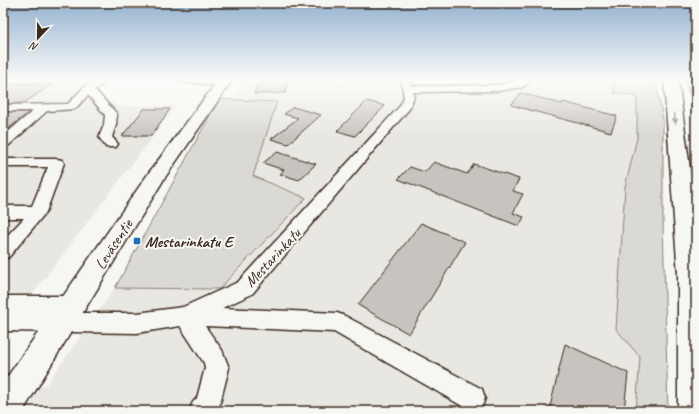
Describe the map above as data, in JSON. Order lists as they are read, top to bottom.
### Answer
{
  "streets": {
    "main road": ["Leväsentie"],
    "street": ["Mestarinkatu"]
  },
  "crossings": [
    ["Leväsentie", "Mestarinkatu"]
  ],
  "places": {
    "transit": ["Mestarinkatu E"]
  },
  "north": "bottom"
}
